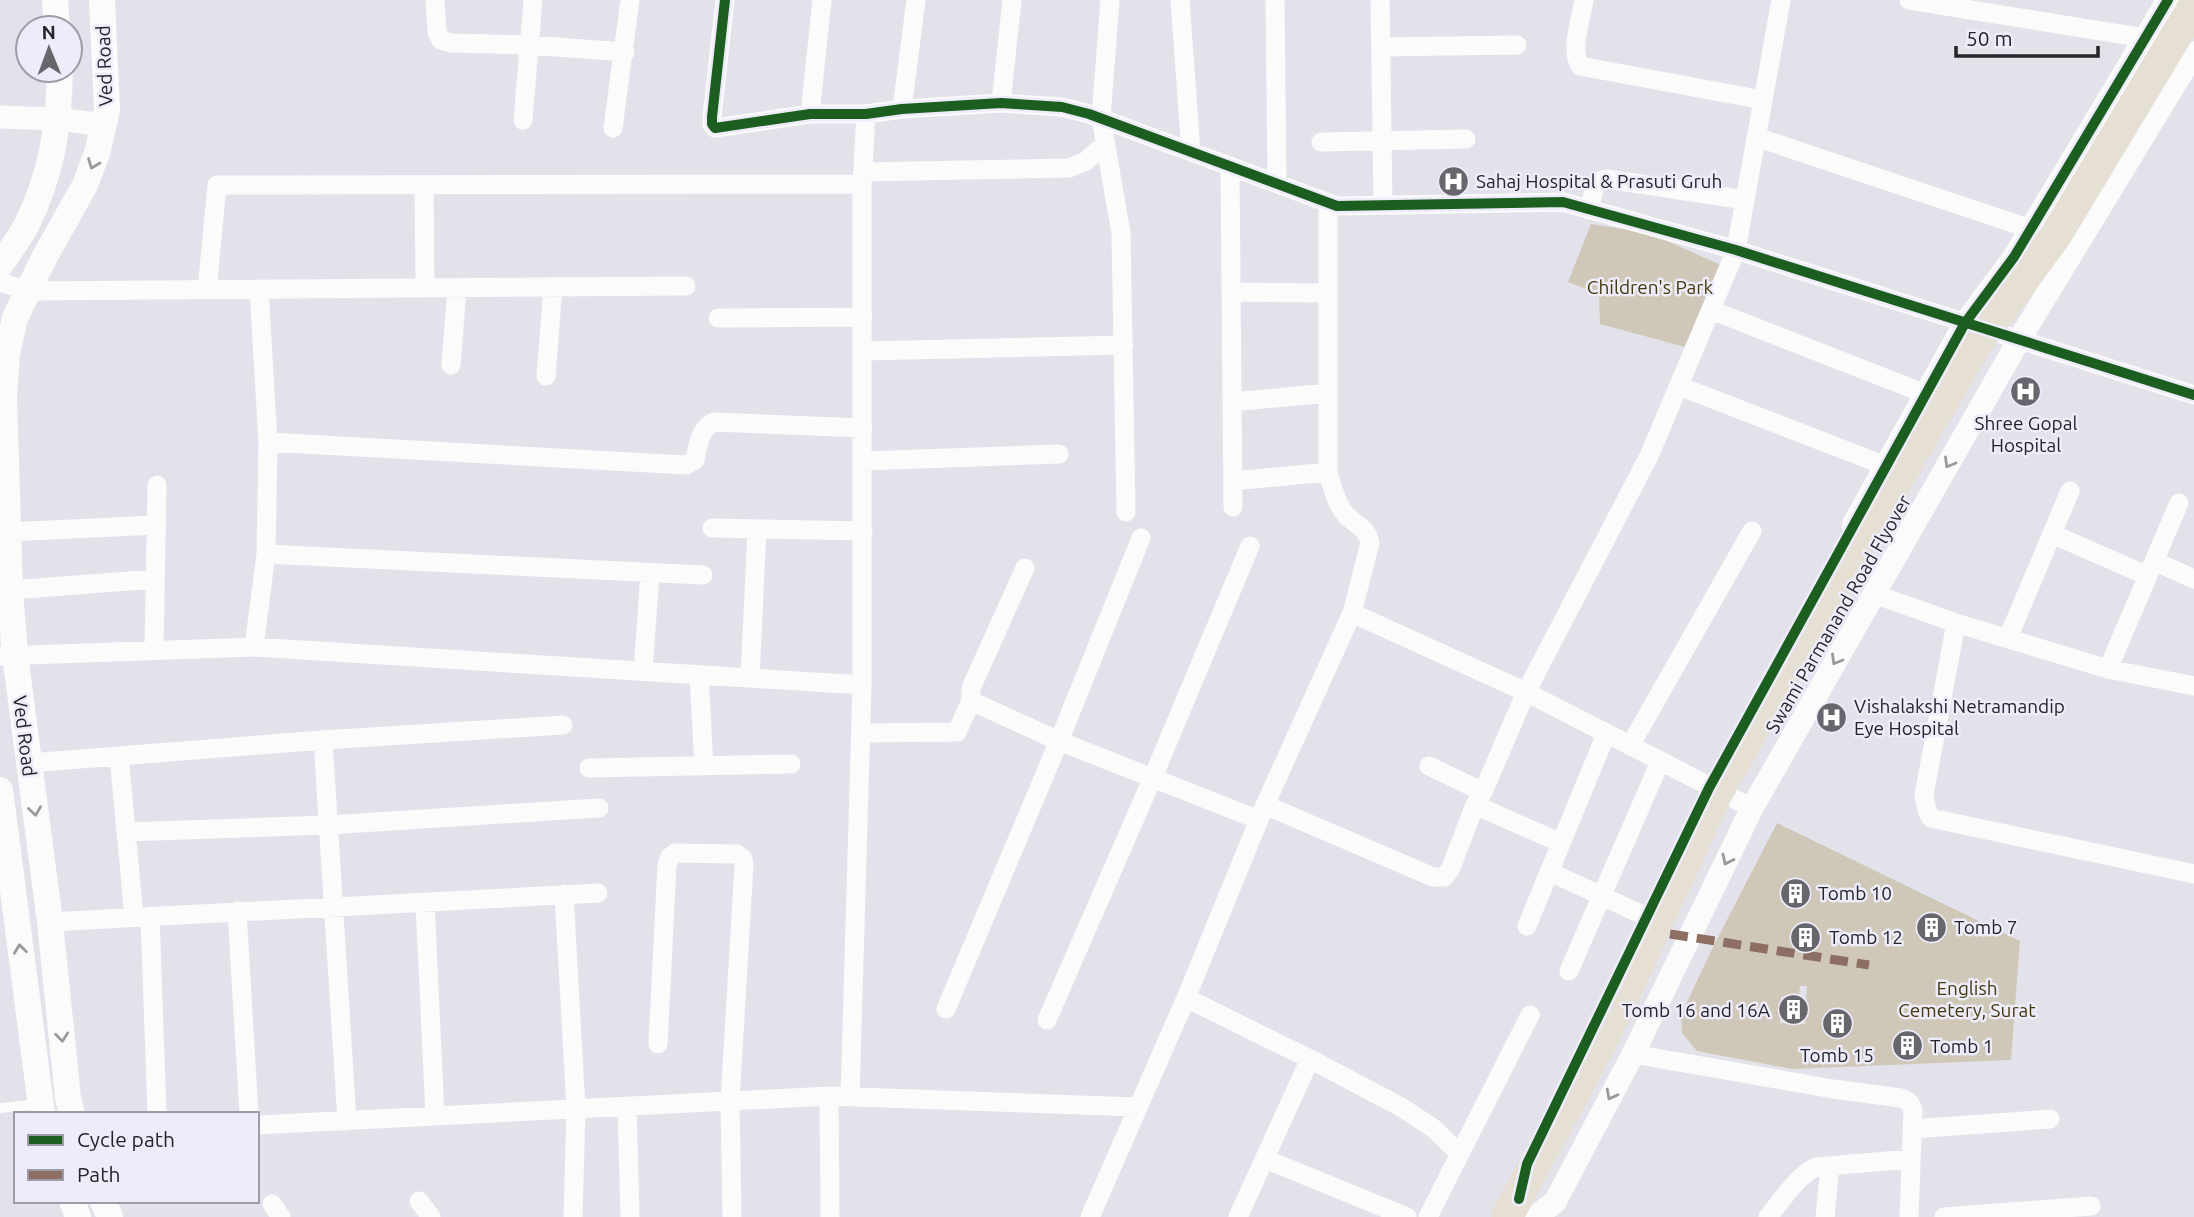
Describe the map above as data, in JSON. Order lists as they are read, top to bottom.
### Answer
{
  "streets": {
    "highway": ["Swami Parmanand Road Flyover"],
    "main road": ["Ved Road"]
  },
  "parks": ["Children's Park", "English Cemetery, Surat"],
  "places": {
    "hospital": ["Sahaj Hospital & Prasuti Gruh", "Shree Gopal Hospital", "Vishalakshi Netramandip Eye Hospital"],
    "building": [
      "Tomb 10",
      "Tomb 7",
      "Tomb 12",
      "Tomb 16 and 16A",
      "Tomb 15",
      "Tomb 1"
    ]
  },
  "legend": ["Cycle path", "Path"],
  "scale_bar": "50 m",
  "north": "top"
}
